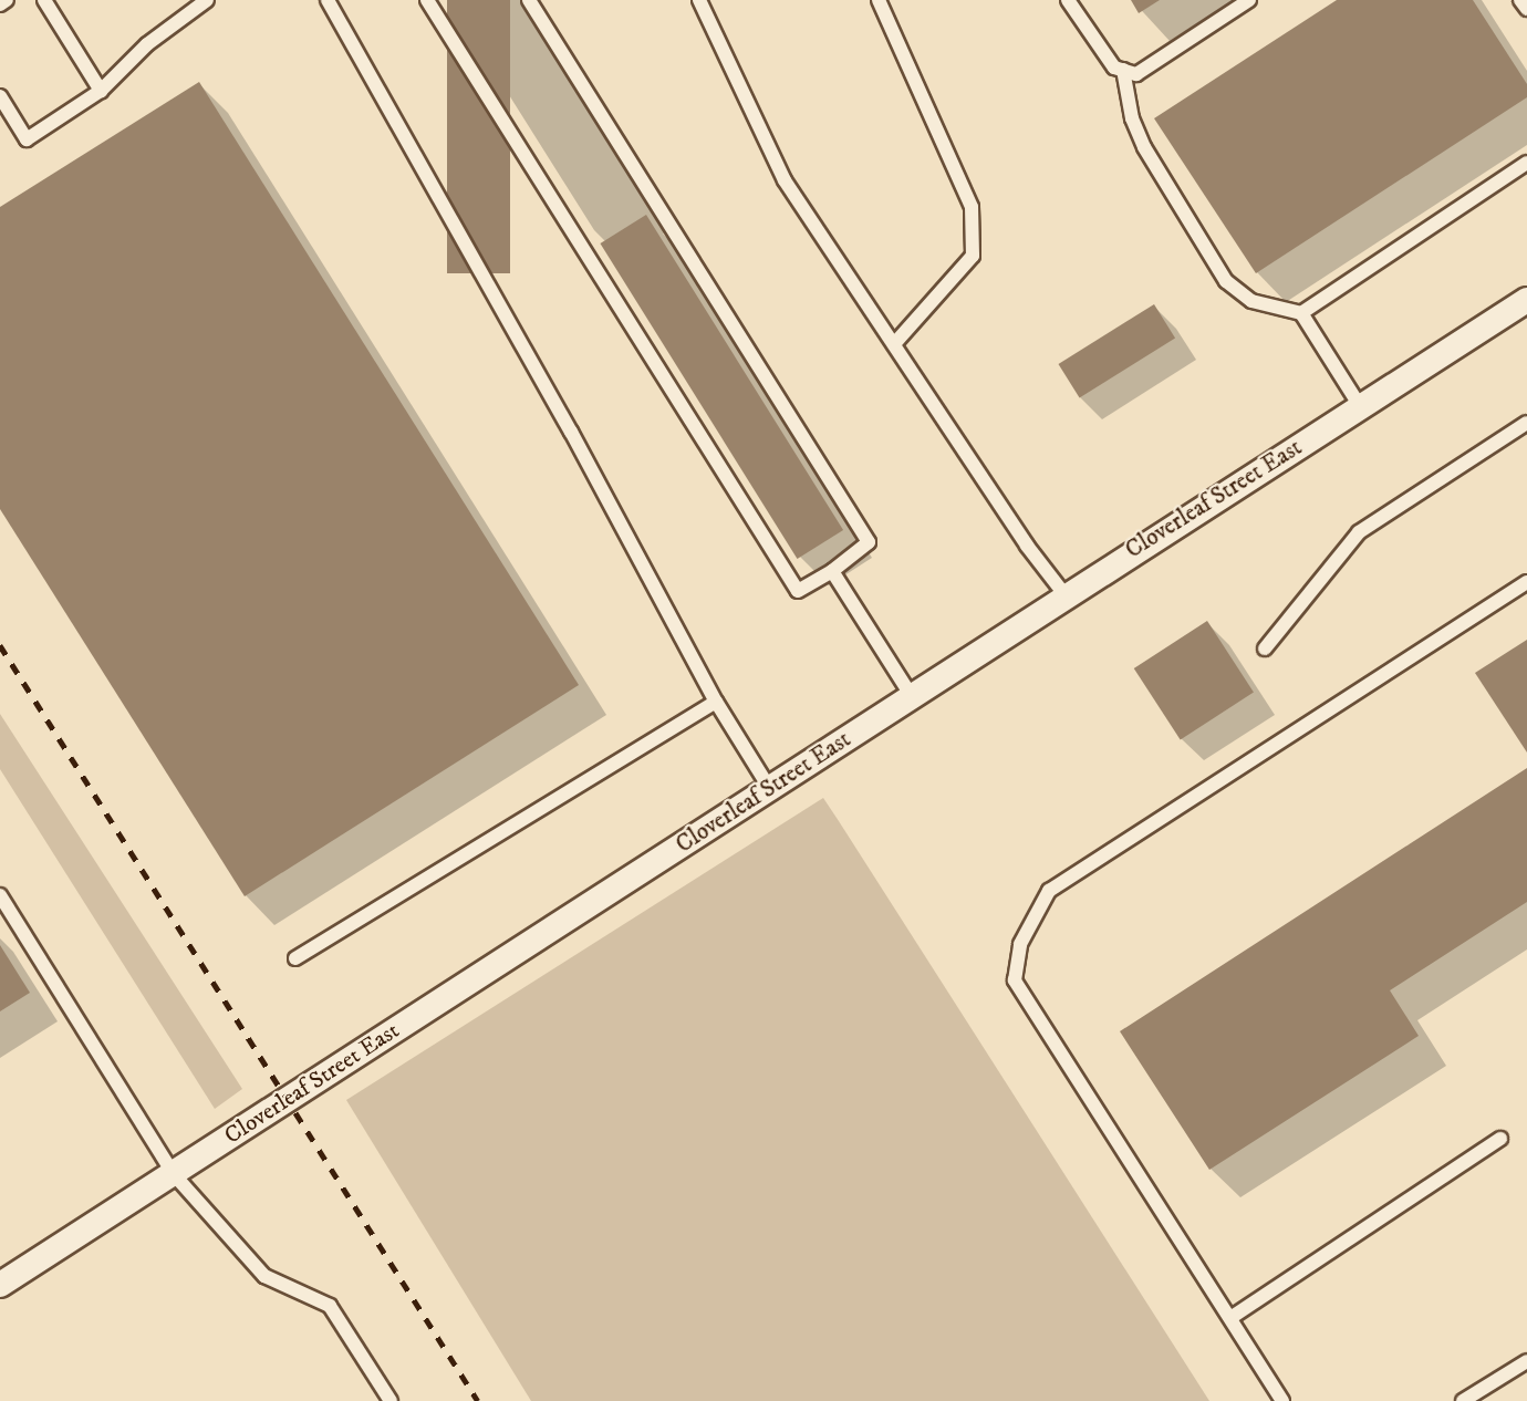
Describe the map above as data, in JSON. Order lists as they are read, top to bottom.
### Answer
{
  "streets": {
    "street": ["Cloverleaf Street East"]
  }
}
